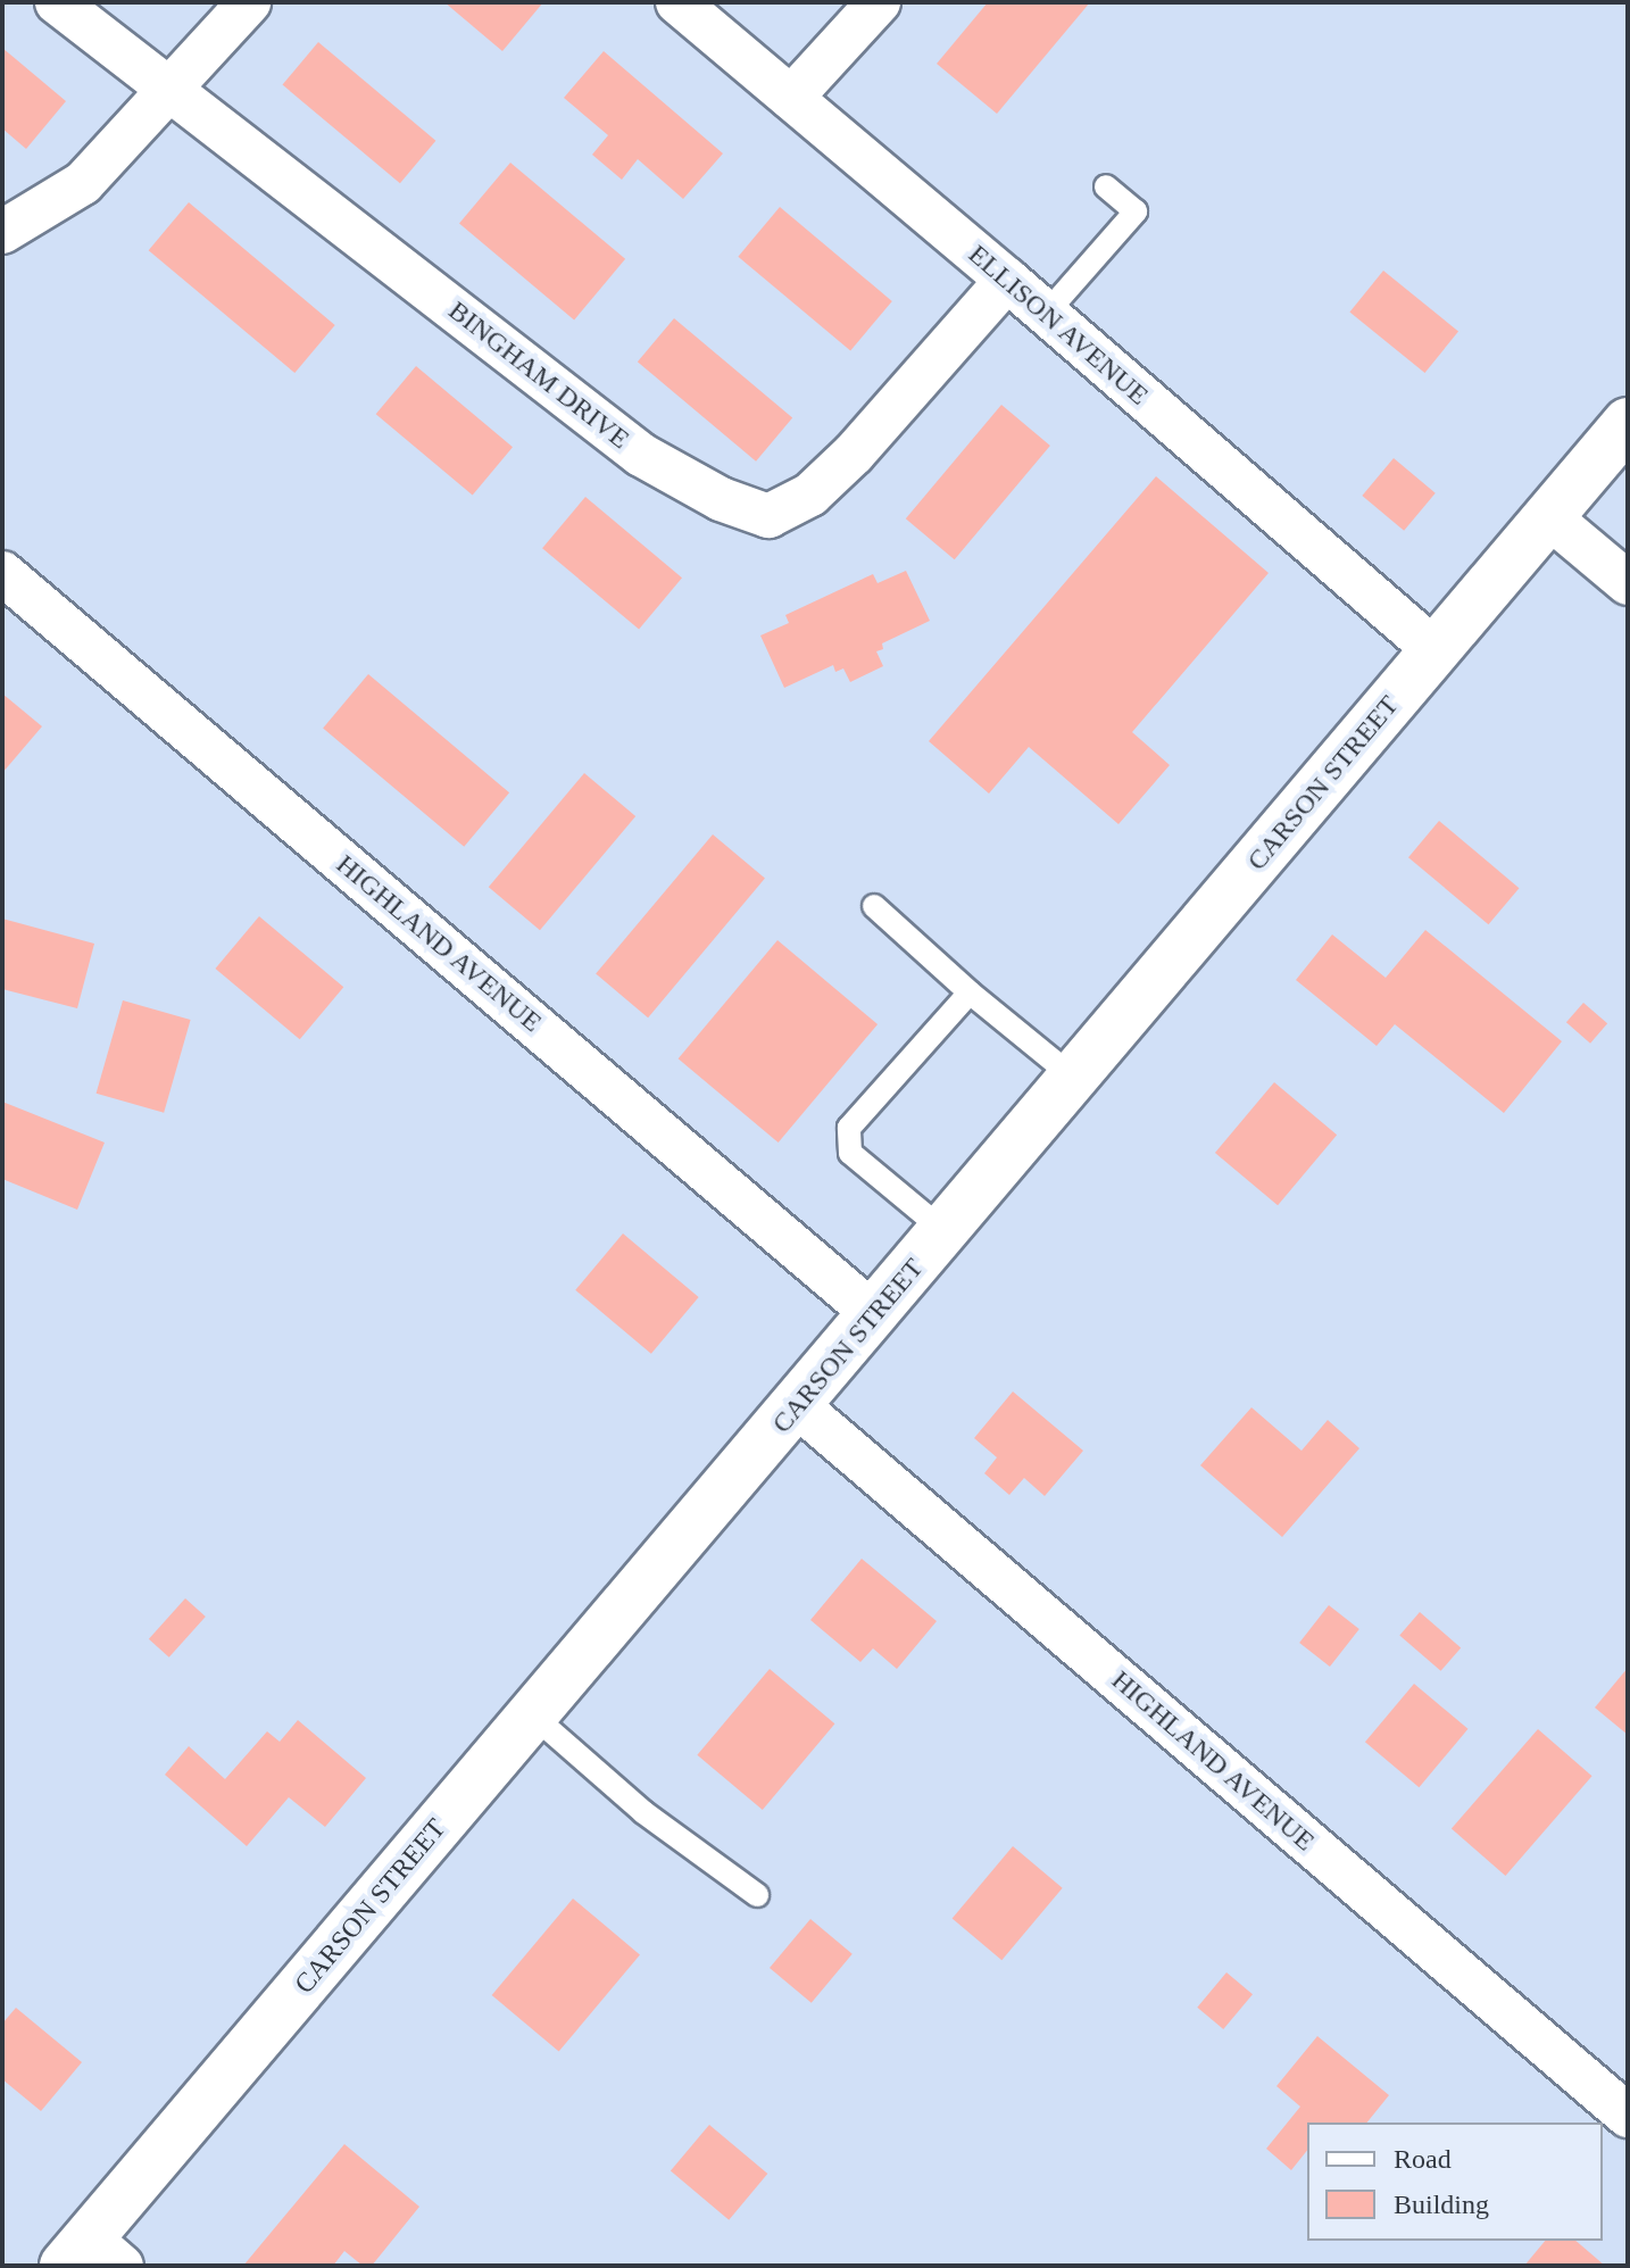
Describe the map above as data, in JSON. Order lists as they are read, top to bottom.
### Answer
{
  "streets": {
    "street": [
      "ELLISON AVENUE",
      "BINGHAM DRIVE",
      "CARSON STREET",
      "HIGHLAND AVENUE"
    ]
  },
  "crossings": [
    ["ELLISON AVENUE", "BINGHAM DRIVE"],
    ["ELLISON AVENUE", "CARSON STREET"],
    ["CARSON STREET", "HIGHLAND AVENUE"]
  ],
  "legend": ["Road", "Building"]
}
